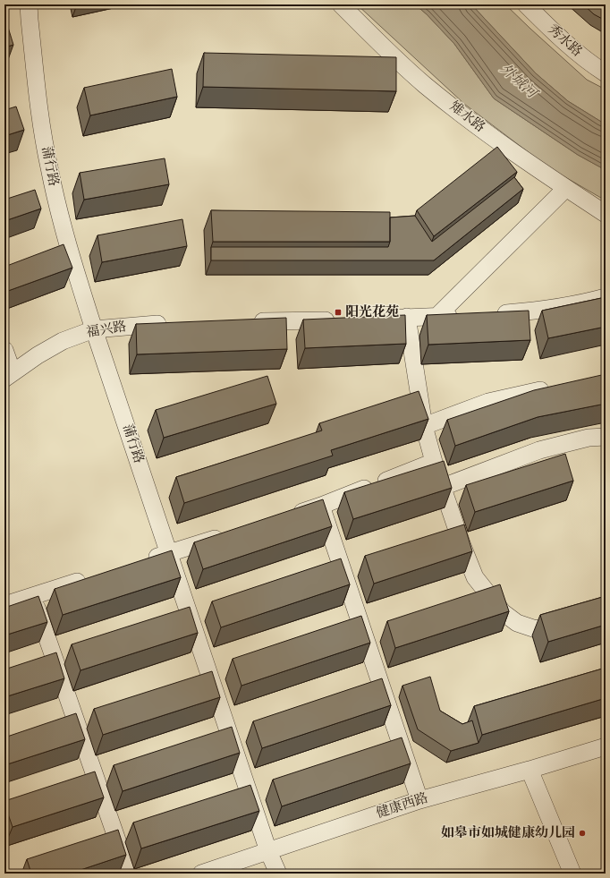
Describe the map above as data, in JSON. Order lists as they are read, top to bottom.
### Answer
{
  "streets": {
    "street": [
      "秀水路",
      "雉水路",
      "蒲行路",
      "福兴路",
      "健康西路"
    ]
  },
  "crossings": [
    ["蒲行路", "福兴路"],
    ["蒲行路", "健康西路"]
  ],
  "water": ["外城河"],
  "places": {
    "transit": ["阳光花苑"],
    "other": ["如皋市如城健康幼儿园"]
  }
}
